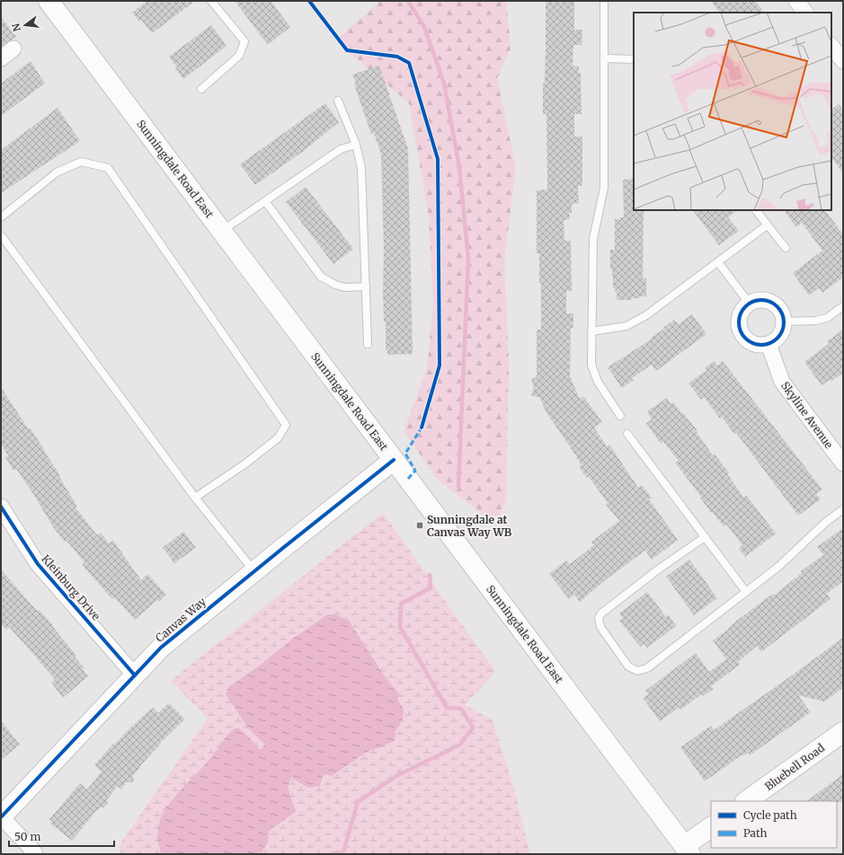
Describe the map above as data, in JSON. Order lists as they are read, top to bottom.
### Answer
{
  "streets": {
    "main road": ["Sunningdale Road East", "Canvas Way", "Bluebell Road"],
    "street": ["Skyline Avenue", "Kleinburg Drive"]
  },
  "crossings": [
    ["Sunningdale Road East", "Canvas Way"],
    ["Kleinburg Drive", "Canvas Way"]
  ],
  "places": {
    "transit": ["Sunningdale at Canvas Way WB"]
  },
  "legend": ["Cycle path", "Path"],
  "scale_bar": "50 m",
  "north": "left"
}
